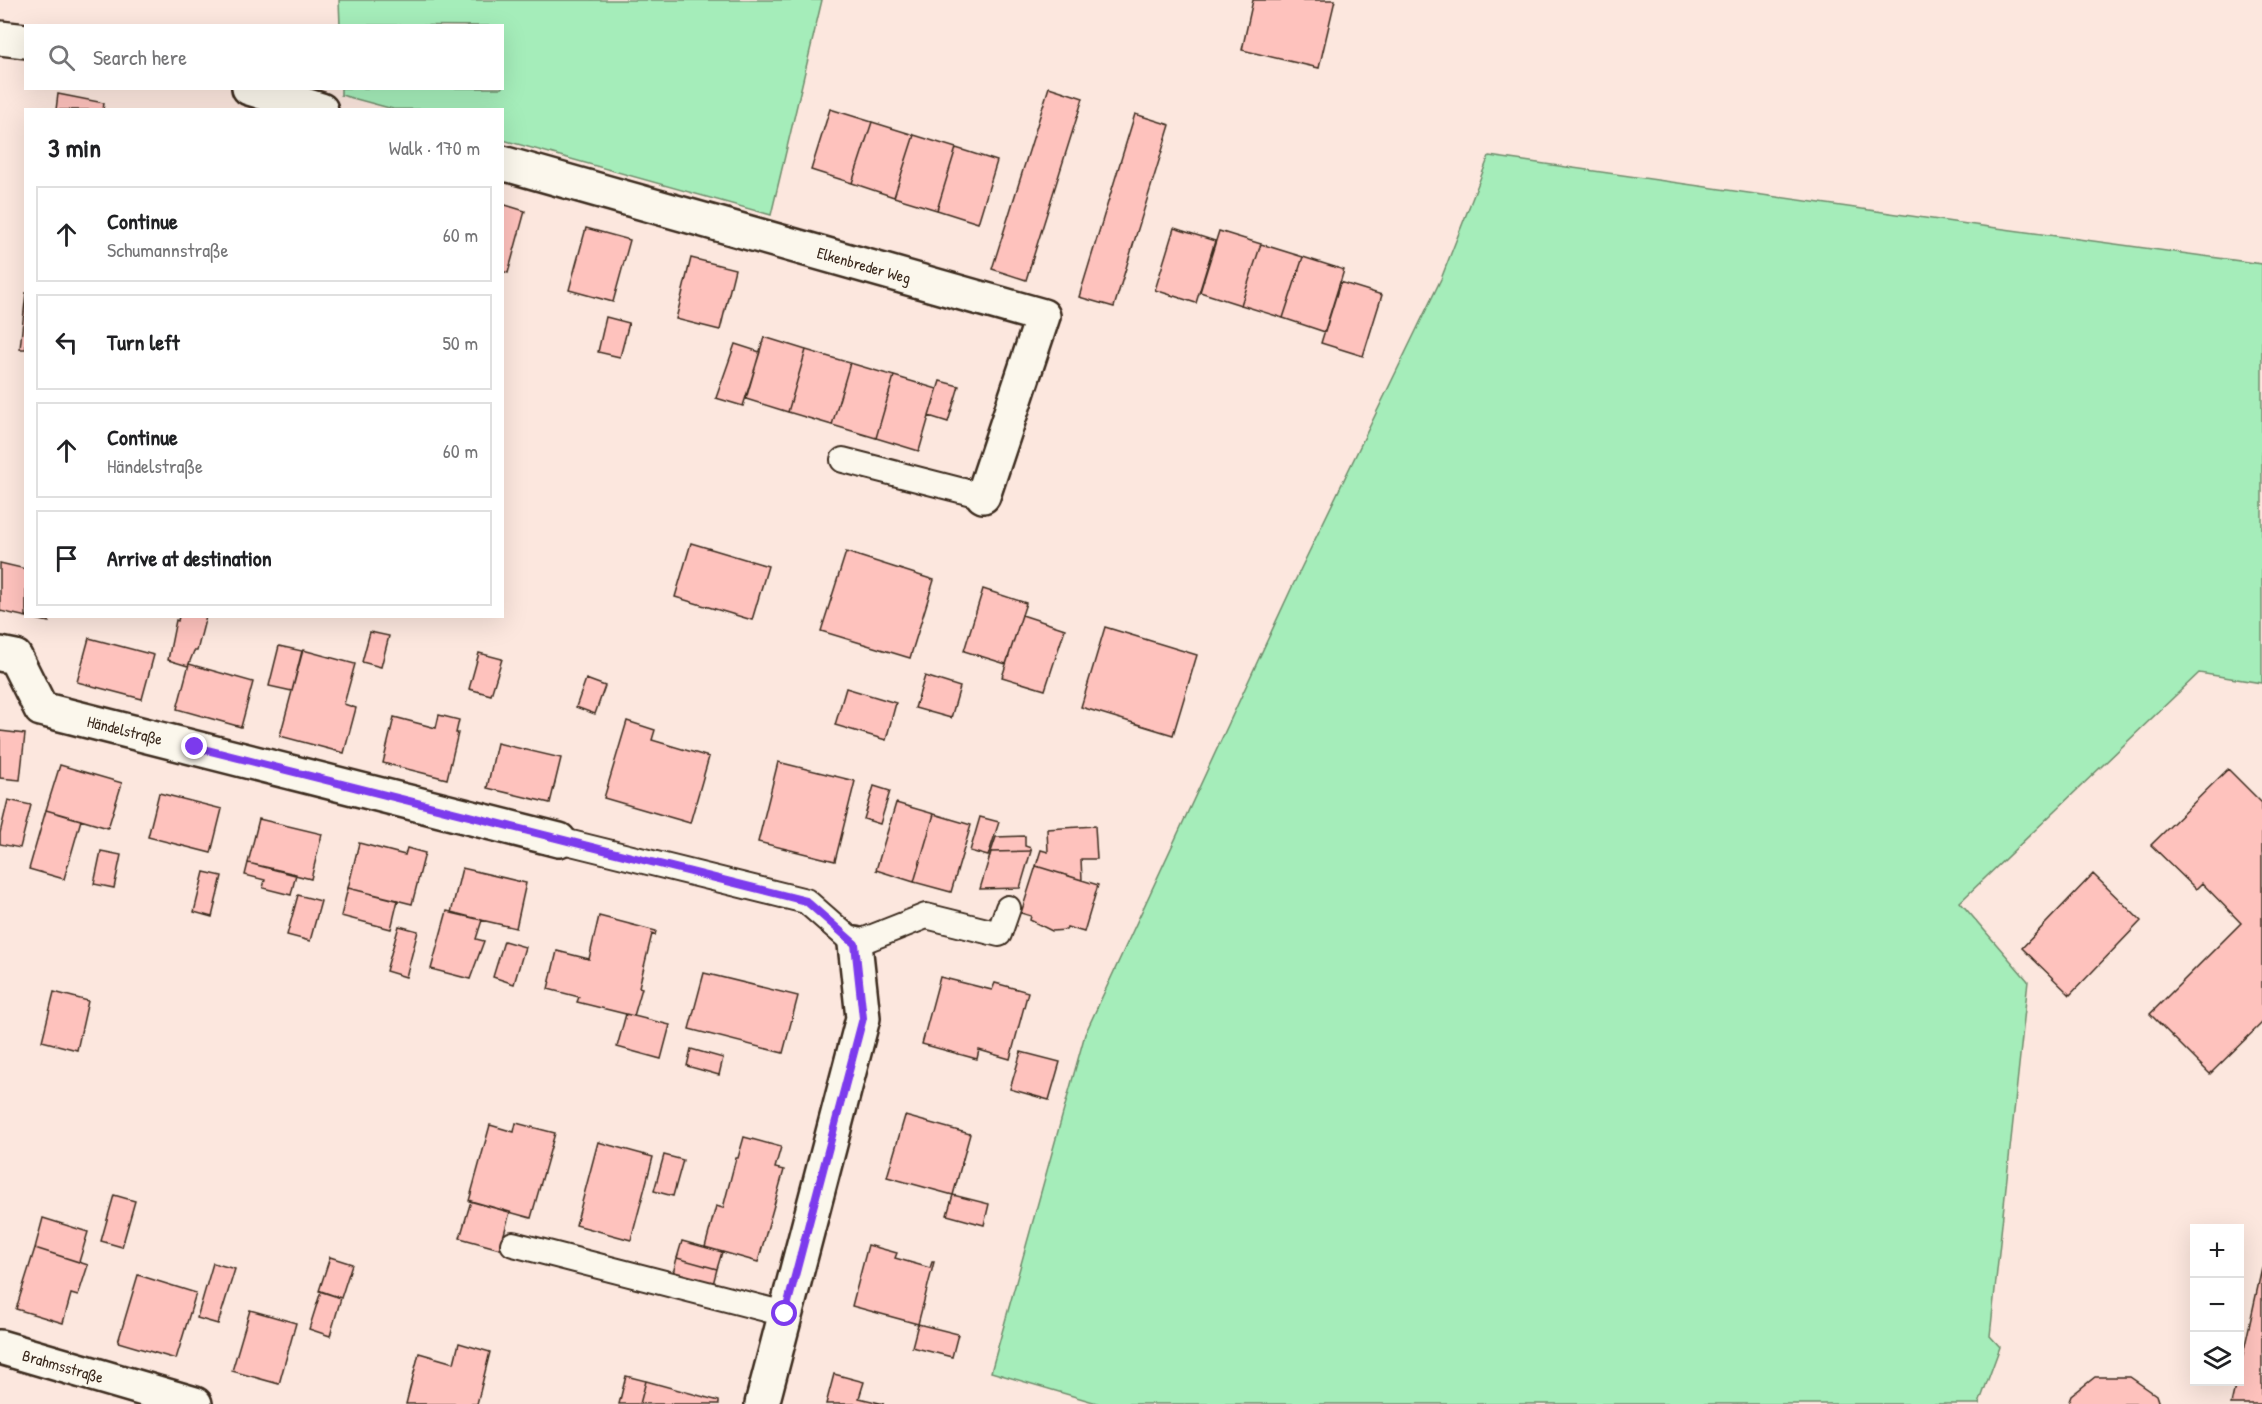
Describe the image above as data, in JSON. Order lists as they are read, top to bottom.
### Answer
{
  "streets": {
    "street": ["Elkenbreder Weg", "Händelstraße", "Brahmsstraße"]
  },
  "page": {
    "search": "Search here",
    "heading": ["3 min", "Walk · 170 m"],
    "list": [
      ["Continue", "Schumannstraße", "60 m"],
      ["Turn left", "50 m"],
      ["Continue", "Händelstraße", "60 m"],
      "Arrive at destination"
    ],
    "map_buttons": ["+", "−"]
  }
}
